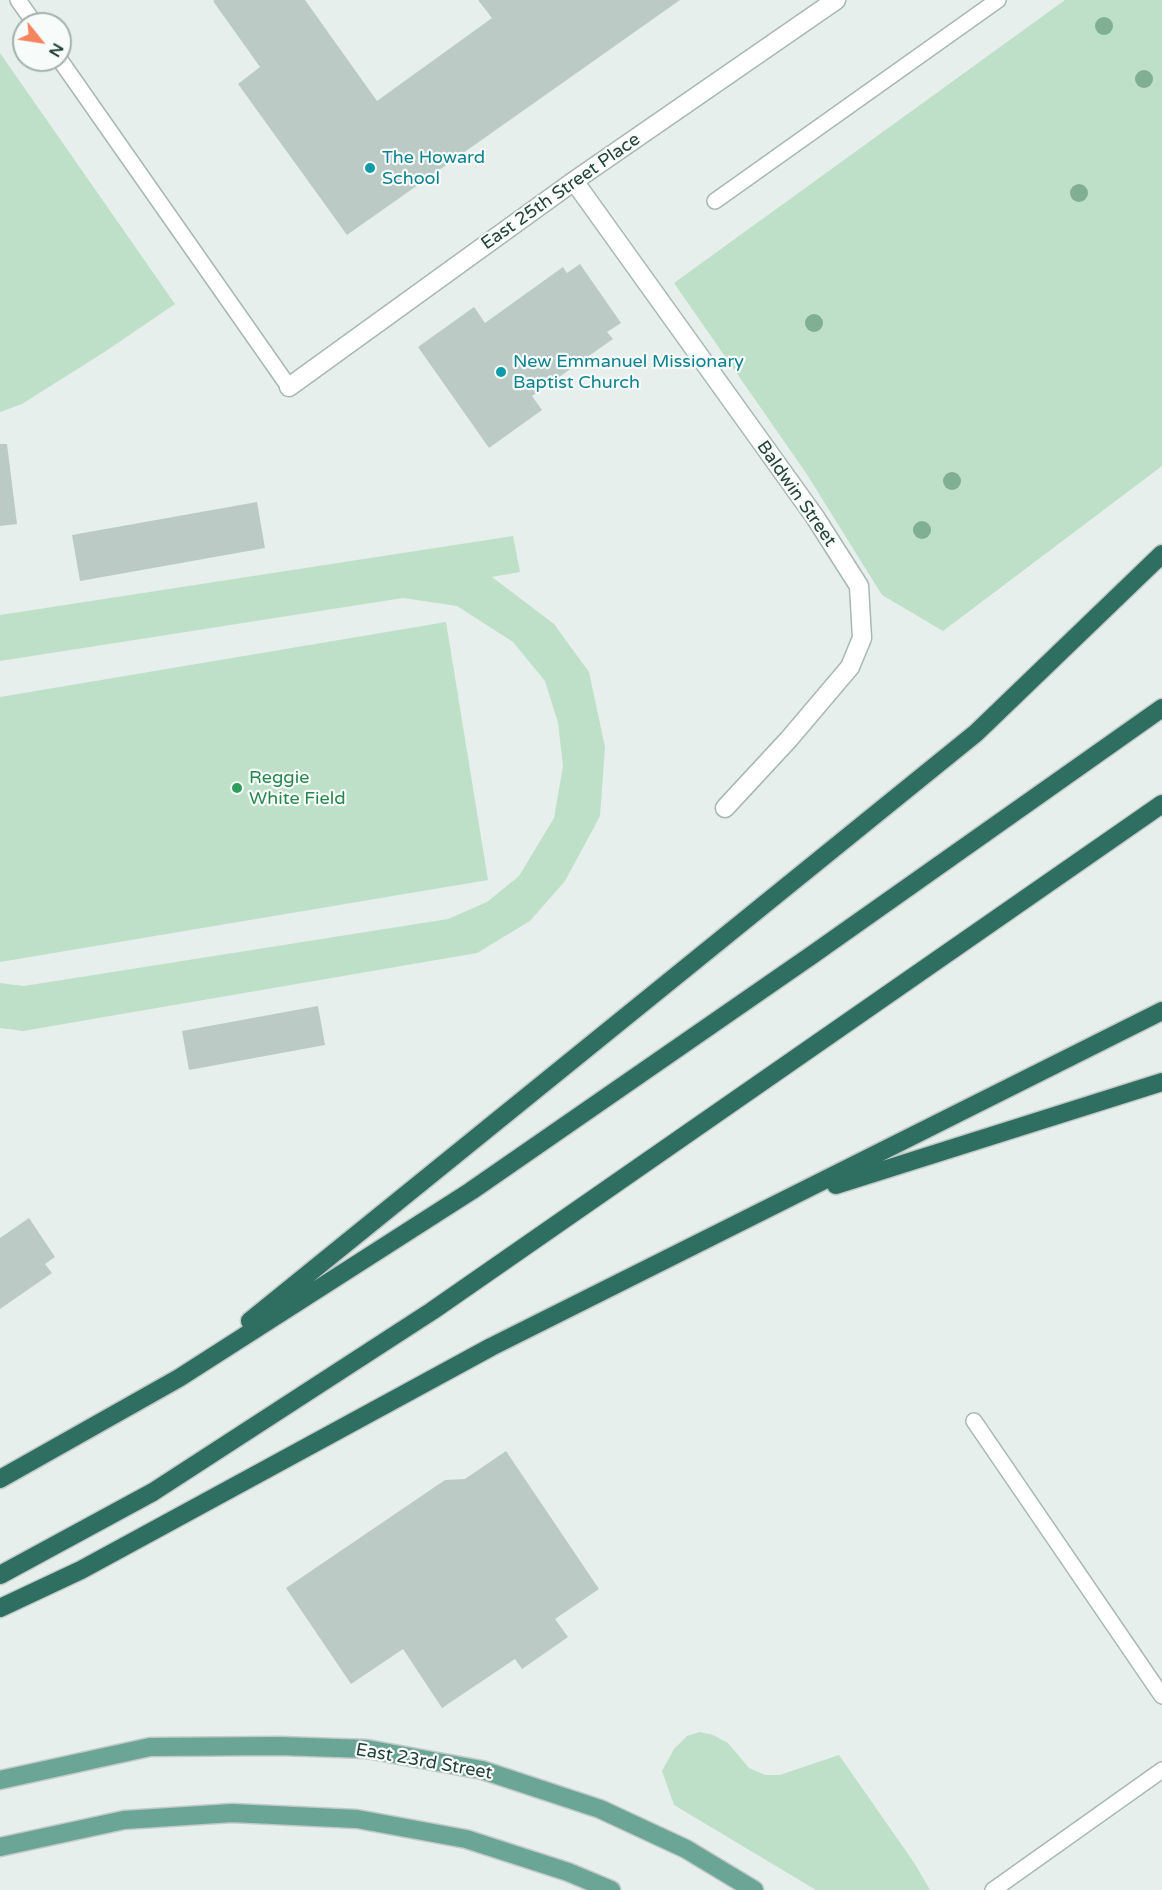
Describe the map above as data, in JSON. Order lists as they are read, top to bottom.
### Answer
{
  "streets": {
    "main road": ["East 23rd Street"],
    "street": ["East 25th Street Place", "Baldwin Street"]
  },
  "crossings": [
    ["East 25th Street Place", "Baldwin Street"]
  ],
  "places": ["The Howard School", "New Emmanuel Missionary Baptist Church", "Reggie White Field"],
  "north": "bottom right"
}
